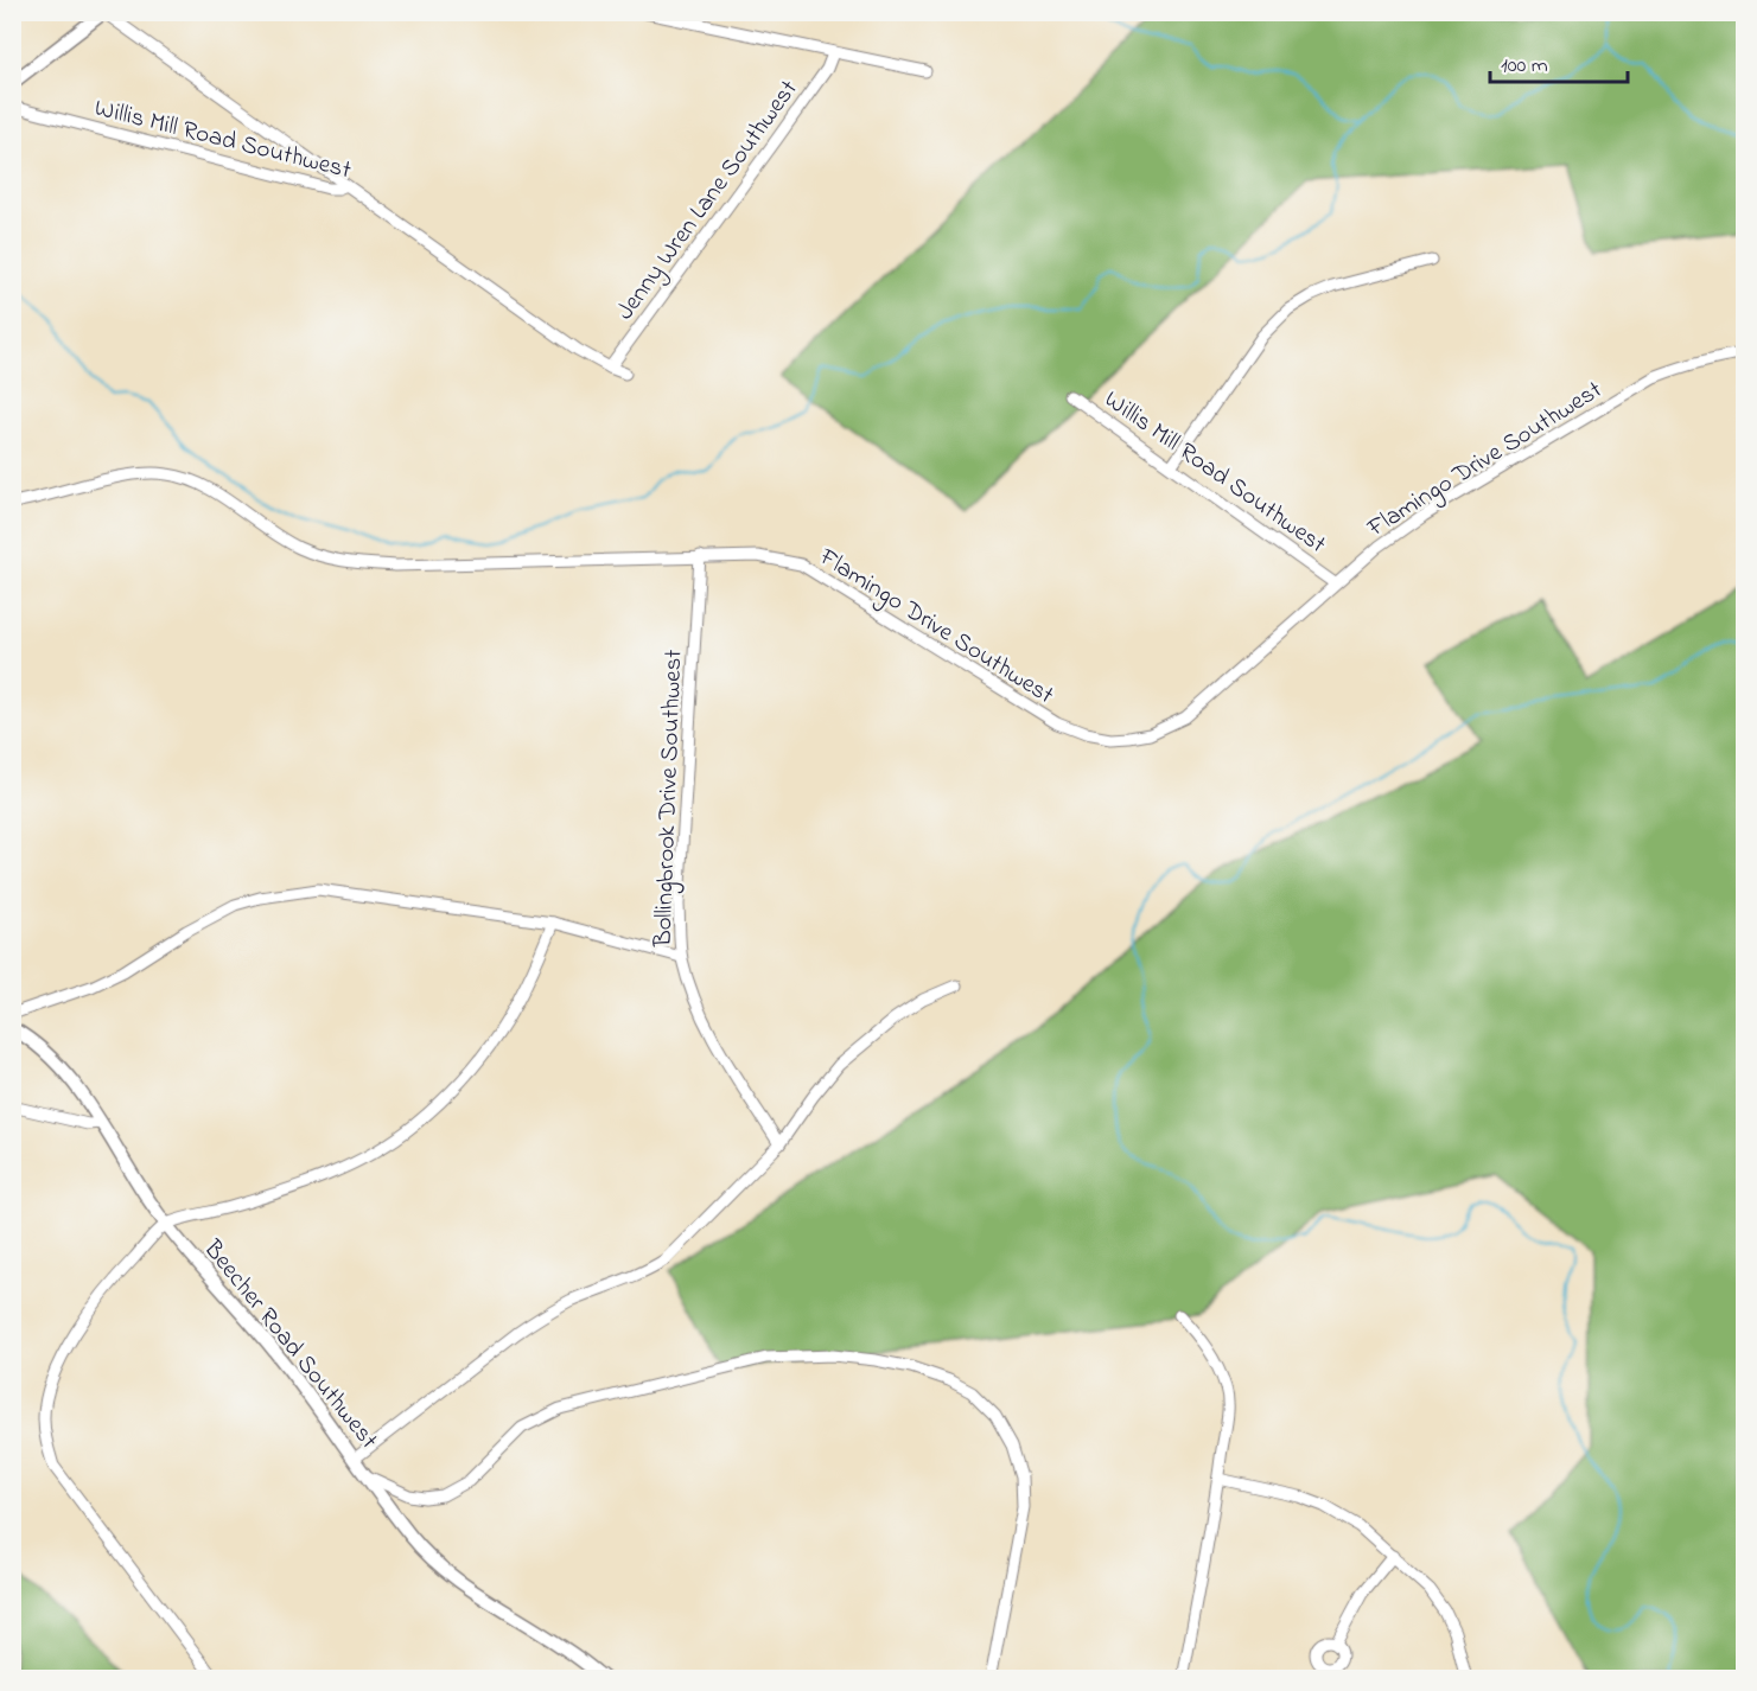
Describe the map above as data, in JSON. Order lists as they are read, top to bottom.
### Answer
{
  "streets": {
    "street": [
      "Willis Mill Road Southwest",
      "Jenny Wren Lane Southwest",
      "Flamingo Drive Southwest",
      "Bollingbrook Drive Southwest",
      "Beecher Road Southwest"
    ]
  },
  "crossings": [
    ["Willis Mill Road Southwest", "Jenny Wren Lane Southwest"],
    ["Willis Mill Road Southwest", "Flamingo Drive Southwest"],
    ["Flamingo Drive Southwest", "Bollingbrook Drive Southwest"]
  ],
  "scale_bar": "100 m"
}
